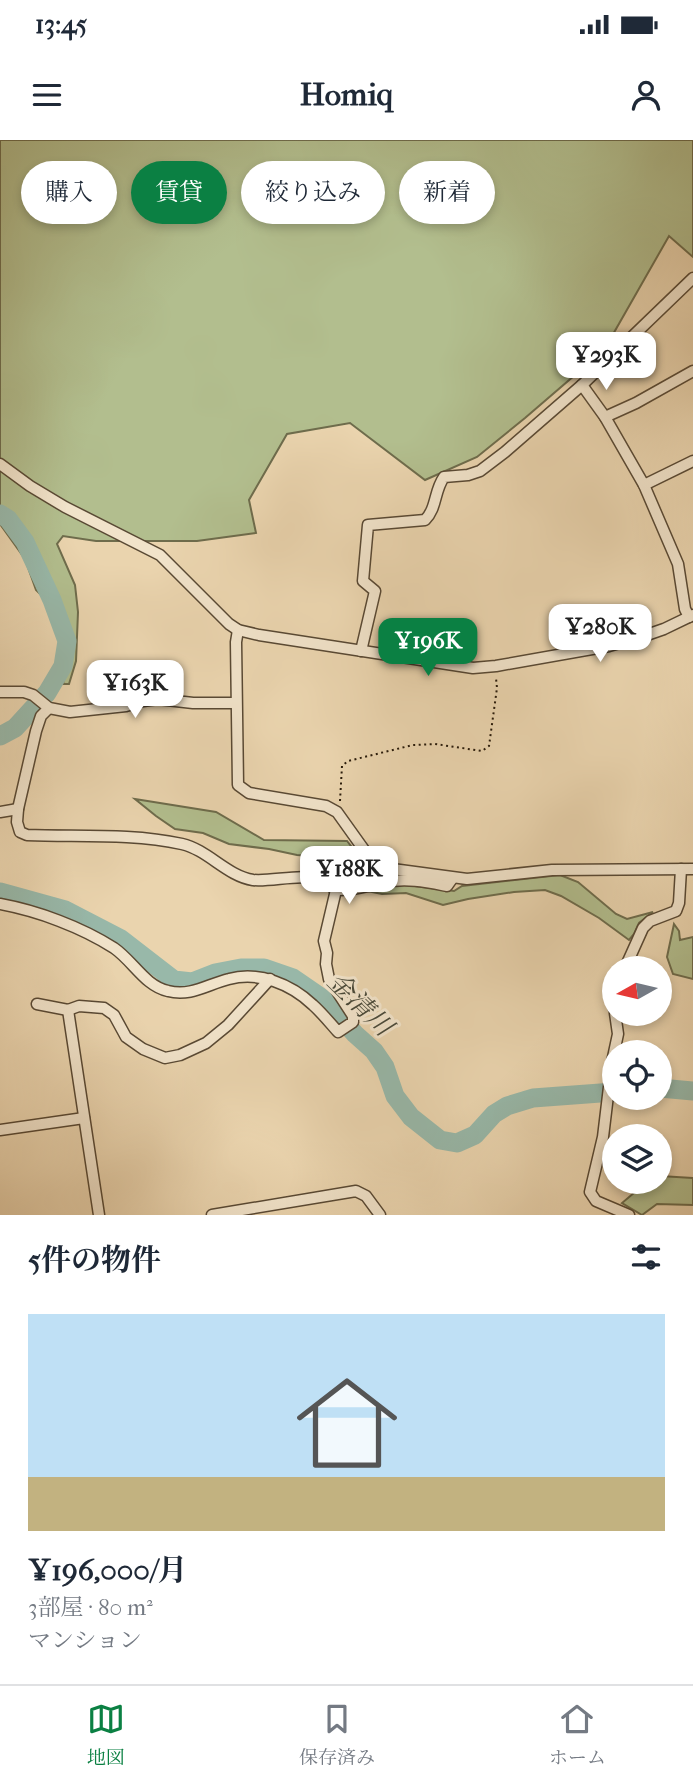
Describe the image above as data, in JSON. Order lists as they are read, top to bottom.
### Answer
{
  "water": ["金清川"],
  "north": "left",
  "page": {
    "status": "13:45",
    "header": "Homiq",
    "chip": [
      "購入",
      "賃貸",
      "絞り込み",
      "新着"
    ],
    "price": [
      "¥293K",
      "¥280K",
      "¥196K",
      "¥163K",
      "¥188K"
    ],
    "heading": "5件の物件",
    "list": [
      {
        "name": "¥196,000/月",
        "note": "3部屋 · 80 m² · マンション"
      }
    ],
    "tabs": ["地図", "保存済み", "ホーム"]
  }
}
